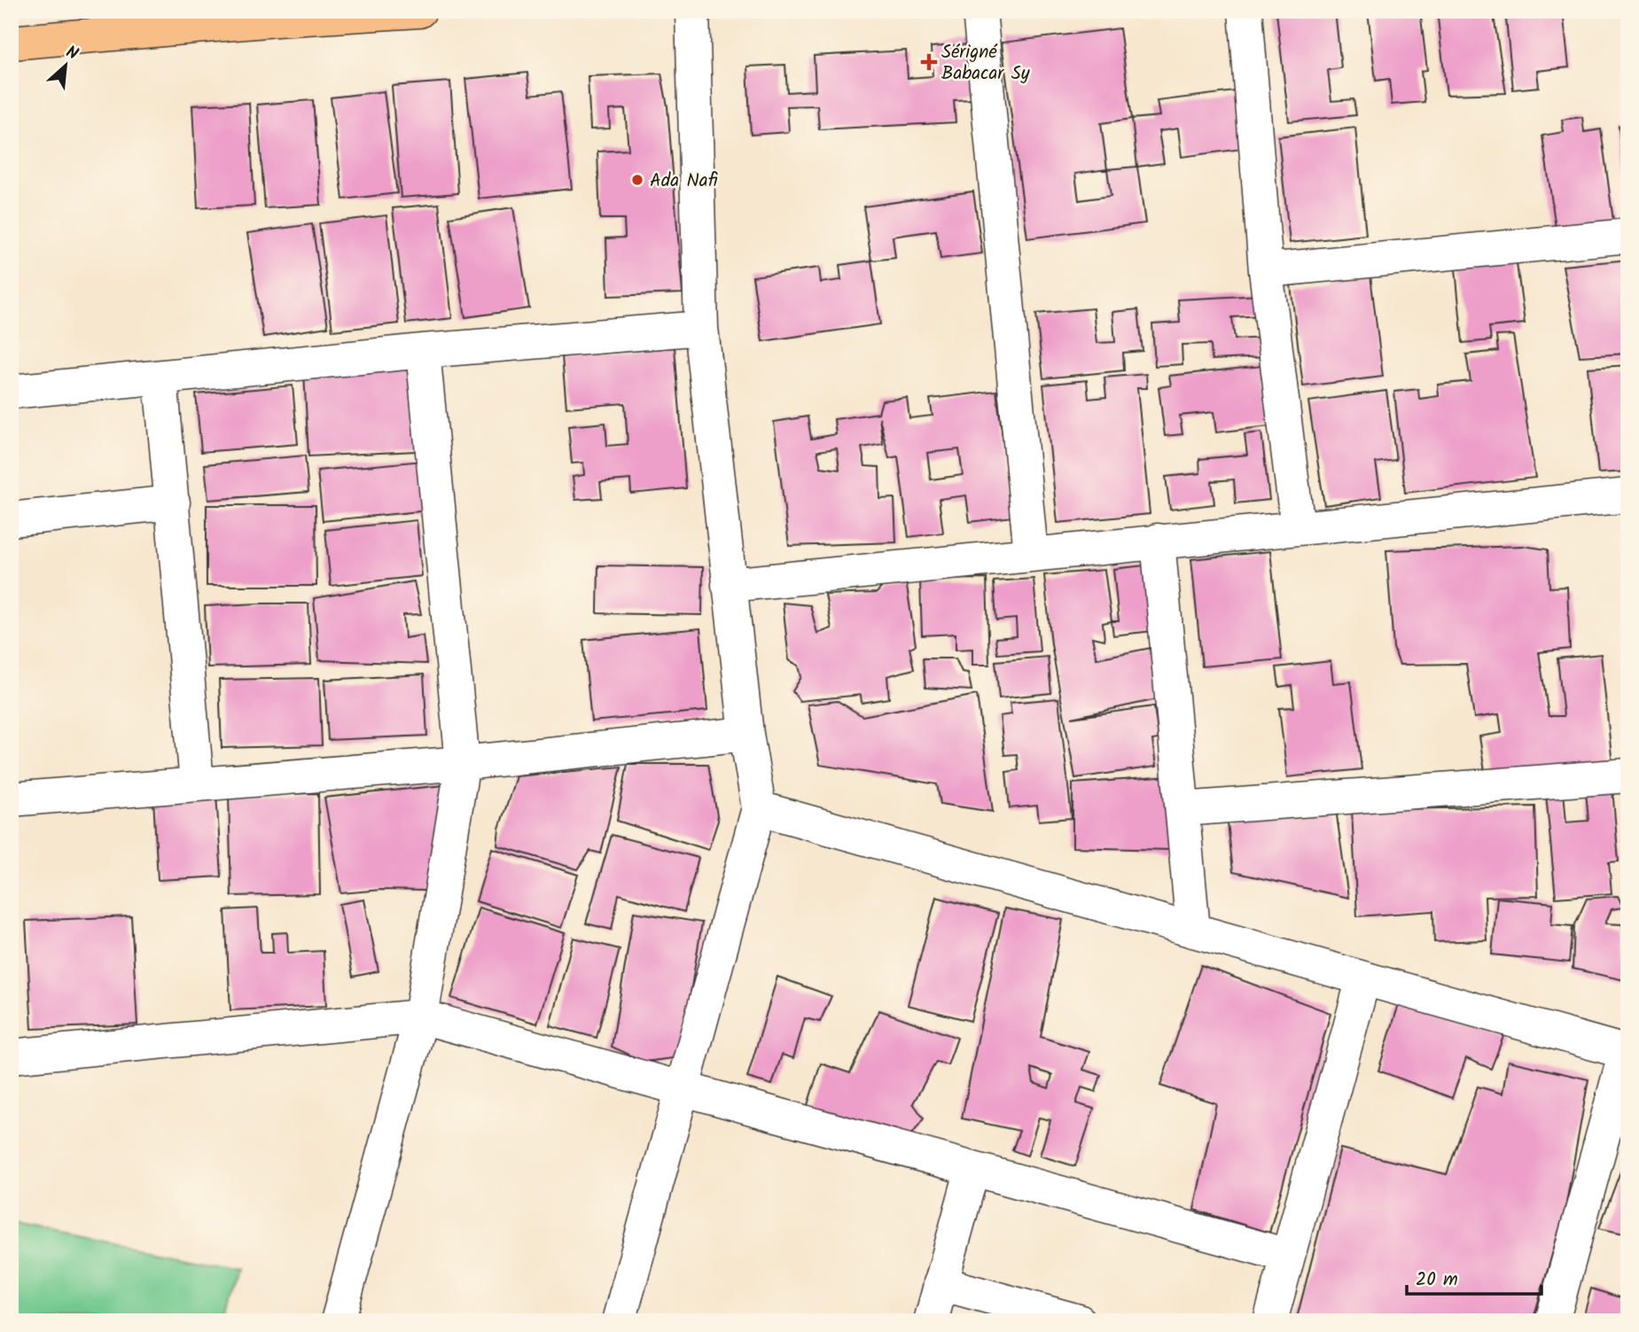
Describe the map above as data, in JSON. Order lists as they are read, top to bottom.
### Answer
{
  "places": {
    "health": ["Sérigné Babacar Sy"],
    "other": ["Ada Nafi"]
  },
  "scale_bar": "20 m",
  "north": "top right"
}
